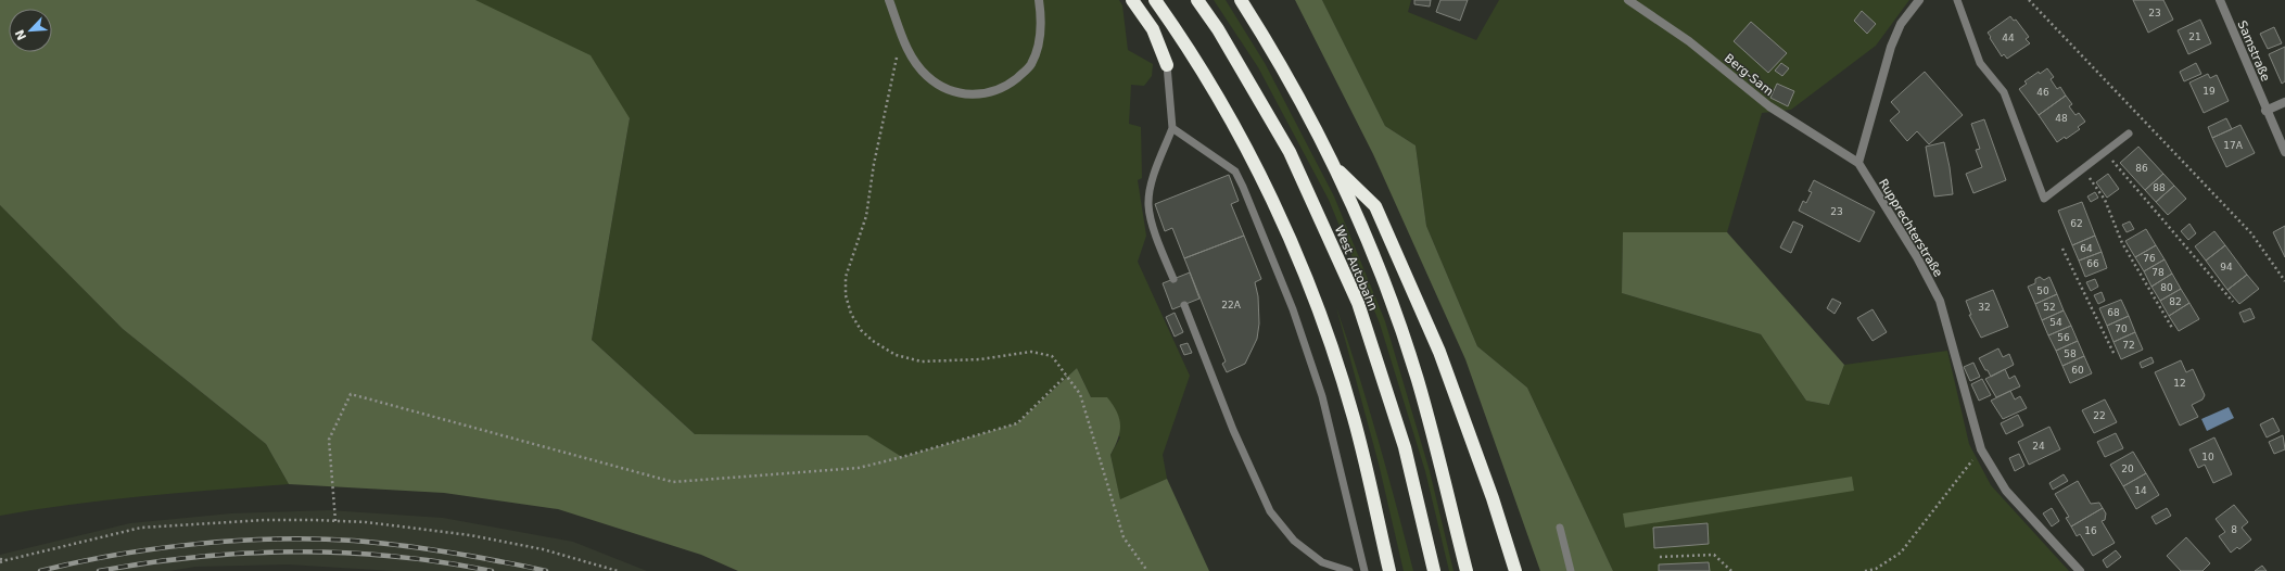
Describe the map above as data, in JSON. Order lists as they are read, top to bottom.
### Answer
{
  "streets": {
    "highway": ["West Autobahn"],
    "street": ["Samstraße", "Berg-Sam", "Rupprechterstraße"]
  },
  "crossings": [
    ["Berg-Sam", "Rupprechterstraße"]
  ],
  "house_numbers": [
    "23",
    "21",
    "44",
    "19",
    "46",
    "48",
    "17A",
    "86",
    "88",
    "23",
    "62",
    "64",
    "76",
    "66",
    "94",
    "78",
    "80",
    "50",
    "82",
    "22A",
    "32",
    "52",
    "68",
    "54",
    "70",
    "56",
    "72",
    "58",
    "60",
    "12",
    "22",
    "24",
    "10",
    "20",
    "14",
    "8",
    "16"
  ],
  "north": "bottom left"
}
